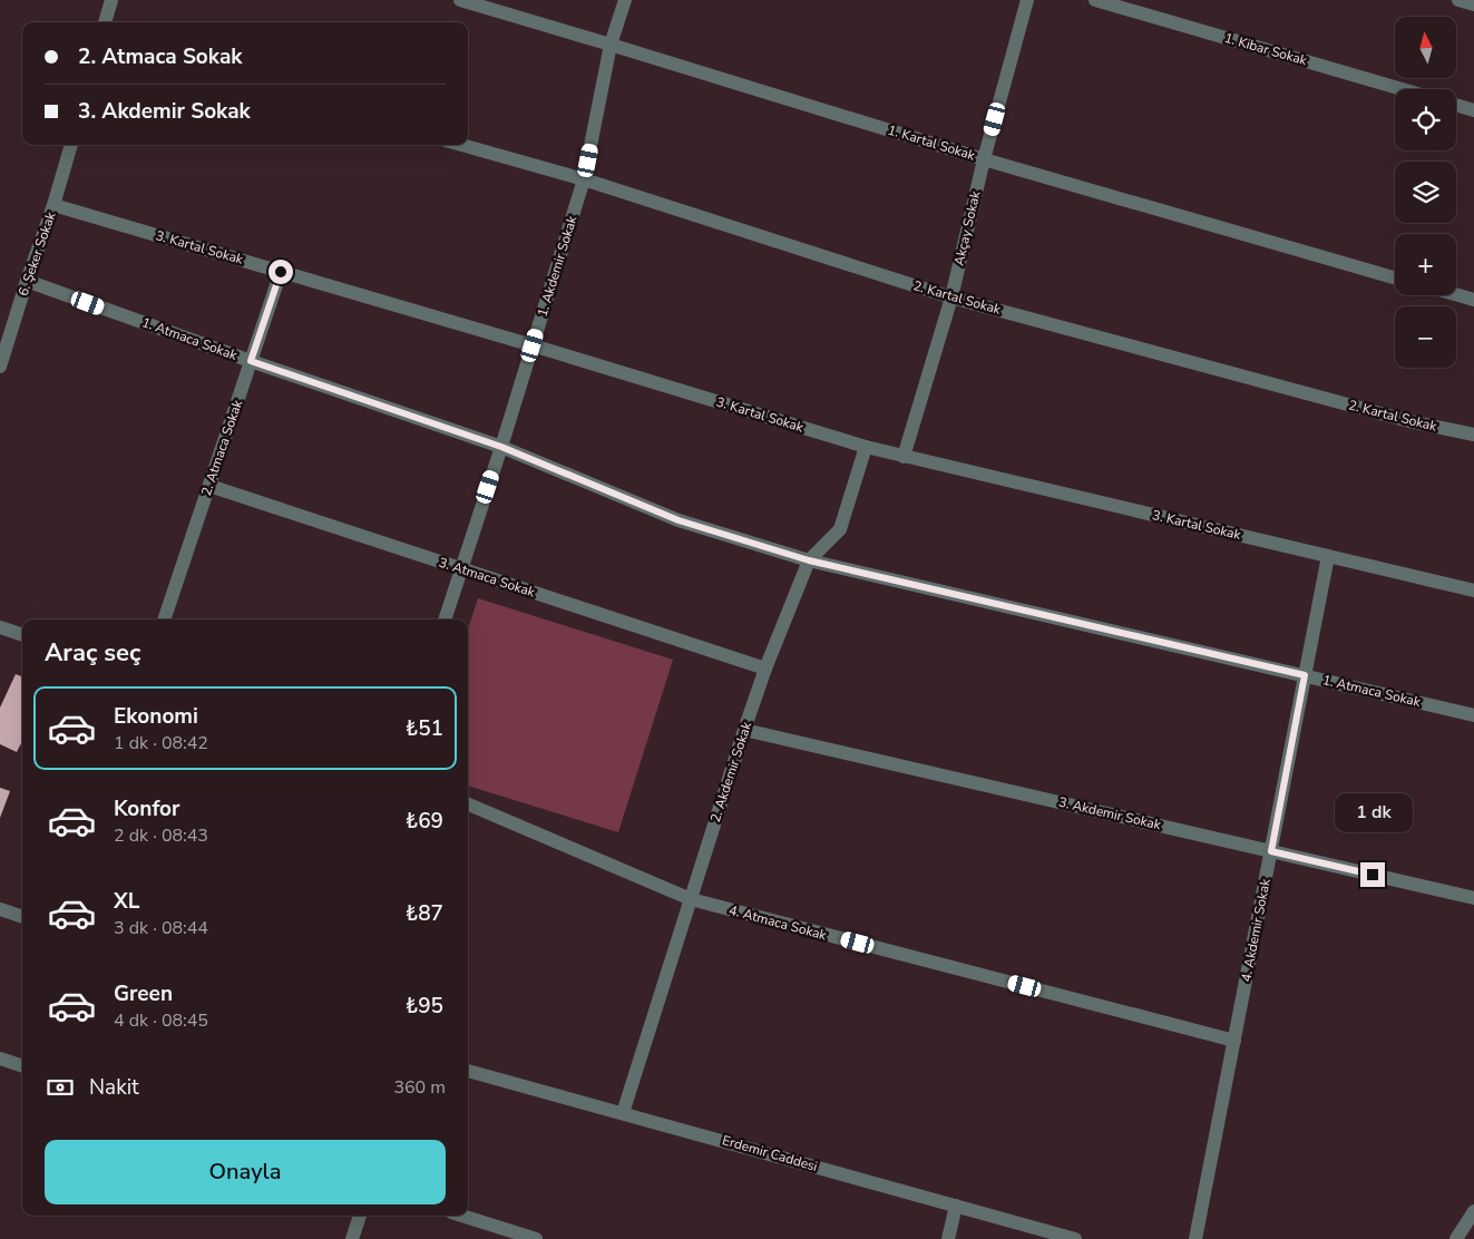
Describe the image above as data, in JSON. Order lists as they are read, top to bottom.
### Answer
{
  "streets": {
    "street": [
      "1. Kibar Sokak",
      "1. Kartal Sokak",
      "Akçay Sokak",
      "3. Kartal Sokak",
      "6. Şeker Sokak",
      "1. Akdemir Sokak",
      "2. Kartal Sokak",
      "1. Atmaca Sokak",
      "2. Atmaca Sokak",
      "3. Atmaca Sokak",
      "2. Akdemir Sokak",
      "3. Akdemir Sokak",
      "4. Atmaca Sokak",
      "4. Akdemir Sokak",
      "Erdemir Caddesi"
    ]
  },
  "crossings": [
    ["1. Kartal Sokak", "Akçay Sokak"],
    ["1. Kartal Sokak", "1. Akdemir Sokak"],
    ["Akçay Sokak", "3. Kartal Sokak"],
    ["Akçay Sokak", "2. Kartal Sokak"],
    ["3. Kartal Sokak", "6. Şeker Sokak"],
    ["3. Kartal Sokak", "1. Akdemir Sokak"],
    ["3. Kartal Sokak", "2. Atmaca Sokak"],
    ["3. Kartal Sokak", "2. Akdemir Sokak"],
    ["3. Kartal Sokak", "4. Akdemir Sokak"],
    ["6. Şeker Sokak", "1. Atmaca Sokak"],
    ["1. Akdemir Sokak", "2. Kartal Sokak"],
    ["1. Akdemir Sokak", "1. Atmaca Sokak"],
    ["1. Akdemir Sokak", "3. Atmaca Sokak"],
    ["1. Atmaca Sokak", "2. Atmaca Sokak"],
    ["1. Atmaca Sokak", "2. Akdemir Sokak"],
    ["1. Atmaca Sokak", "4. Akdemir Sokak"],
    ["2. Atmaca Sokak", "3. Atmaca Sokak"],
    ["3. Atmaca Sokak", "2. Akdemir Sokak"],
    ["2. Akdemir Sokak", "3. Akdemir Sokak"],
    ["2. Akdemir Sokak", "4. Atmaca Sokak"],
    ["2. Akdemir Sokak", "Erdemir Caddesi"],
    ["3. Akdemir Sokak", "4. Akdemir Sokak"],
    ["4. Atmaca Sokak", "4. Akdemir Sokak"]
  ],
  "north": "top",
  "page": {
    "map_buttons": ["+", "−"],
    "banner": ["2. Atmaca Sokak", "3. Akdemir Sokak"],
    "heading": "Araç seç",
    "list": [
      {
        "name": "Ekonomi",
        "note": "1 dk · 08:42",
        "value": "₺51"
      },
      {
        "name": "Konfor",
        "note": "2 dk · 08:43",
        "value": "₺69"
      },
      {
        "name": "XL",
        "note": "3 dk · 08:44",
        "value": "₺87"
      },
      {
        "name": "Green",
        "note": "4 dk · 08:45",
        "value": "₺95"
      }
    ],
    "bubble": "1 dk",
    "pay": ["Nakit", "360 m"],
    "buttons": "Onayla"
  }
}
